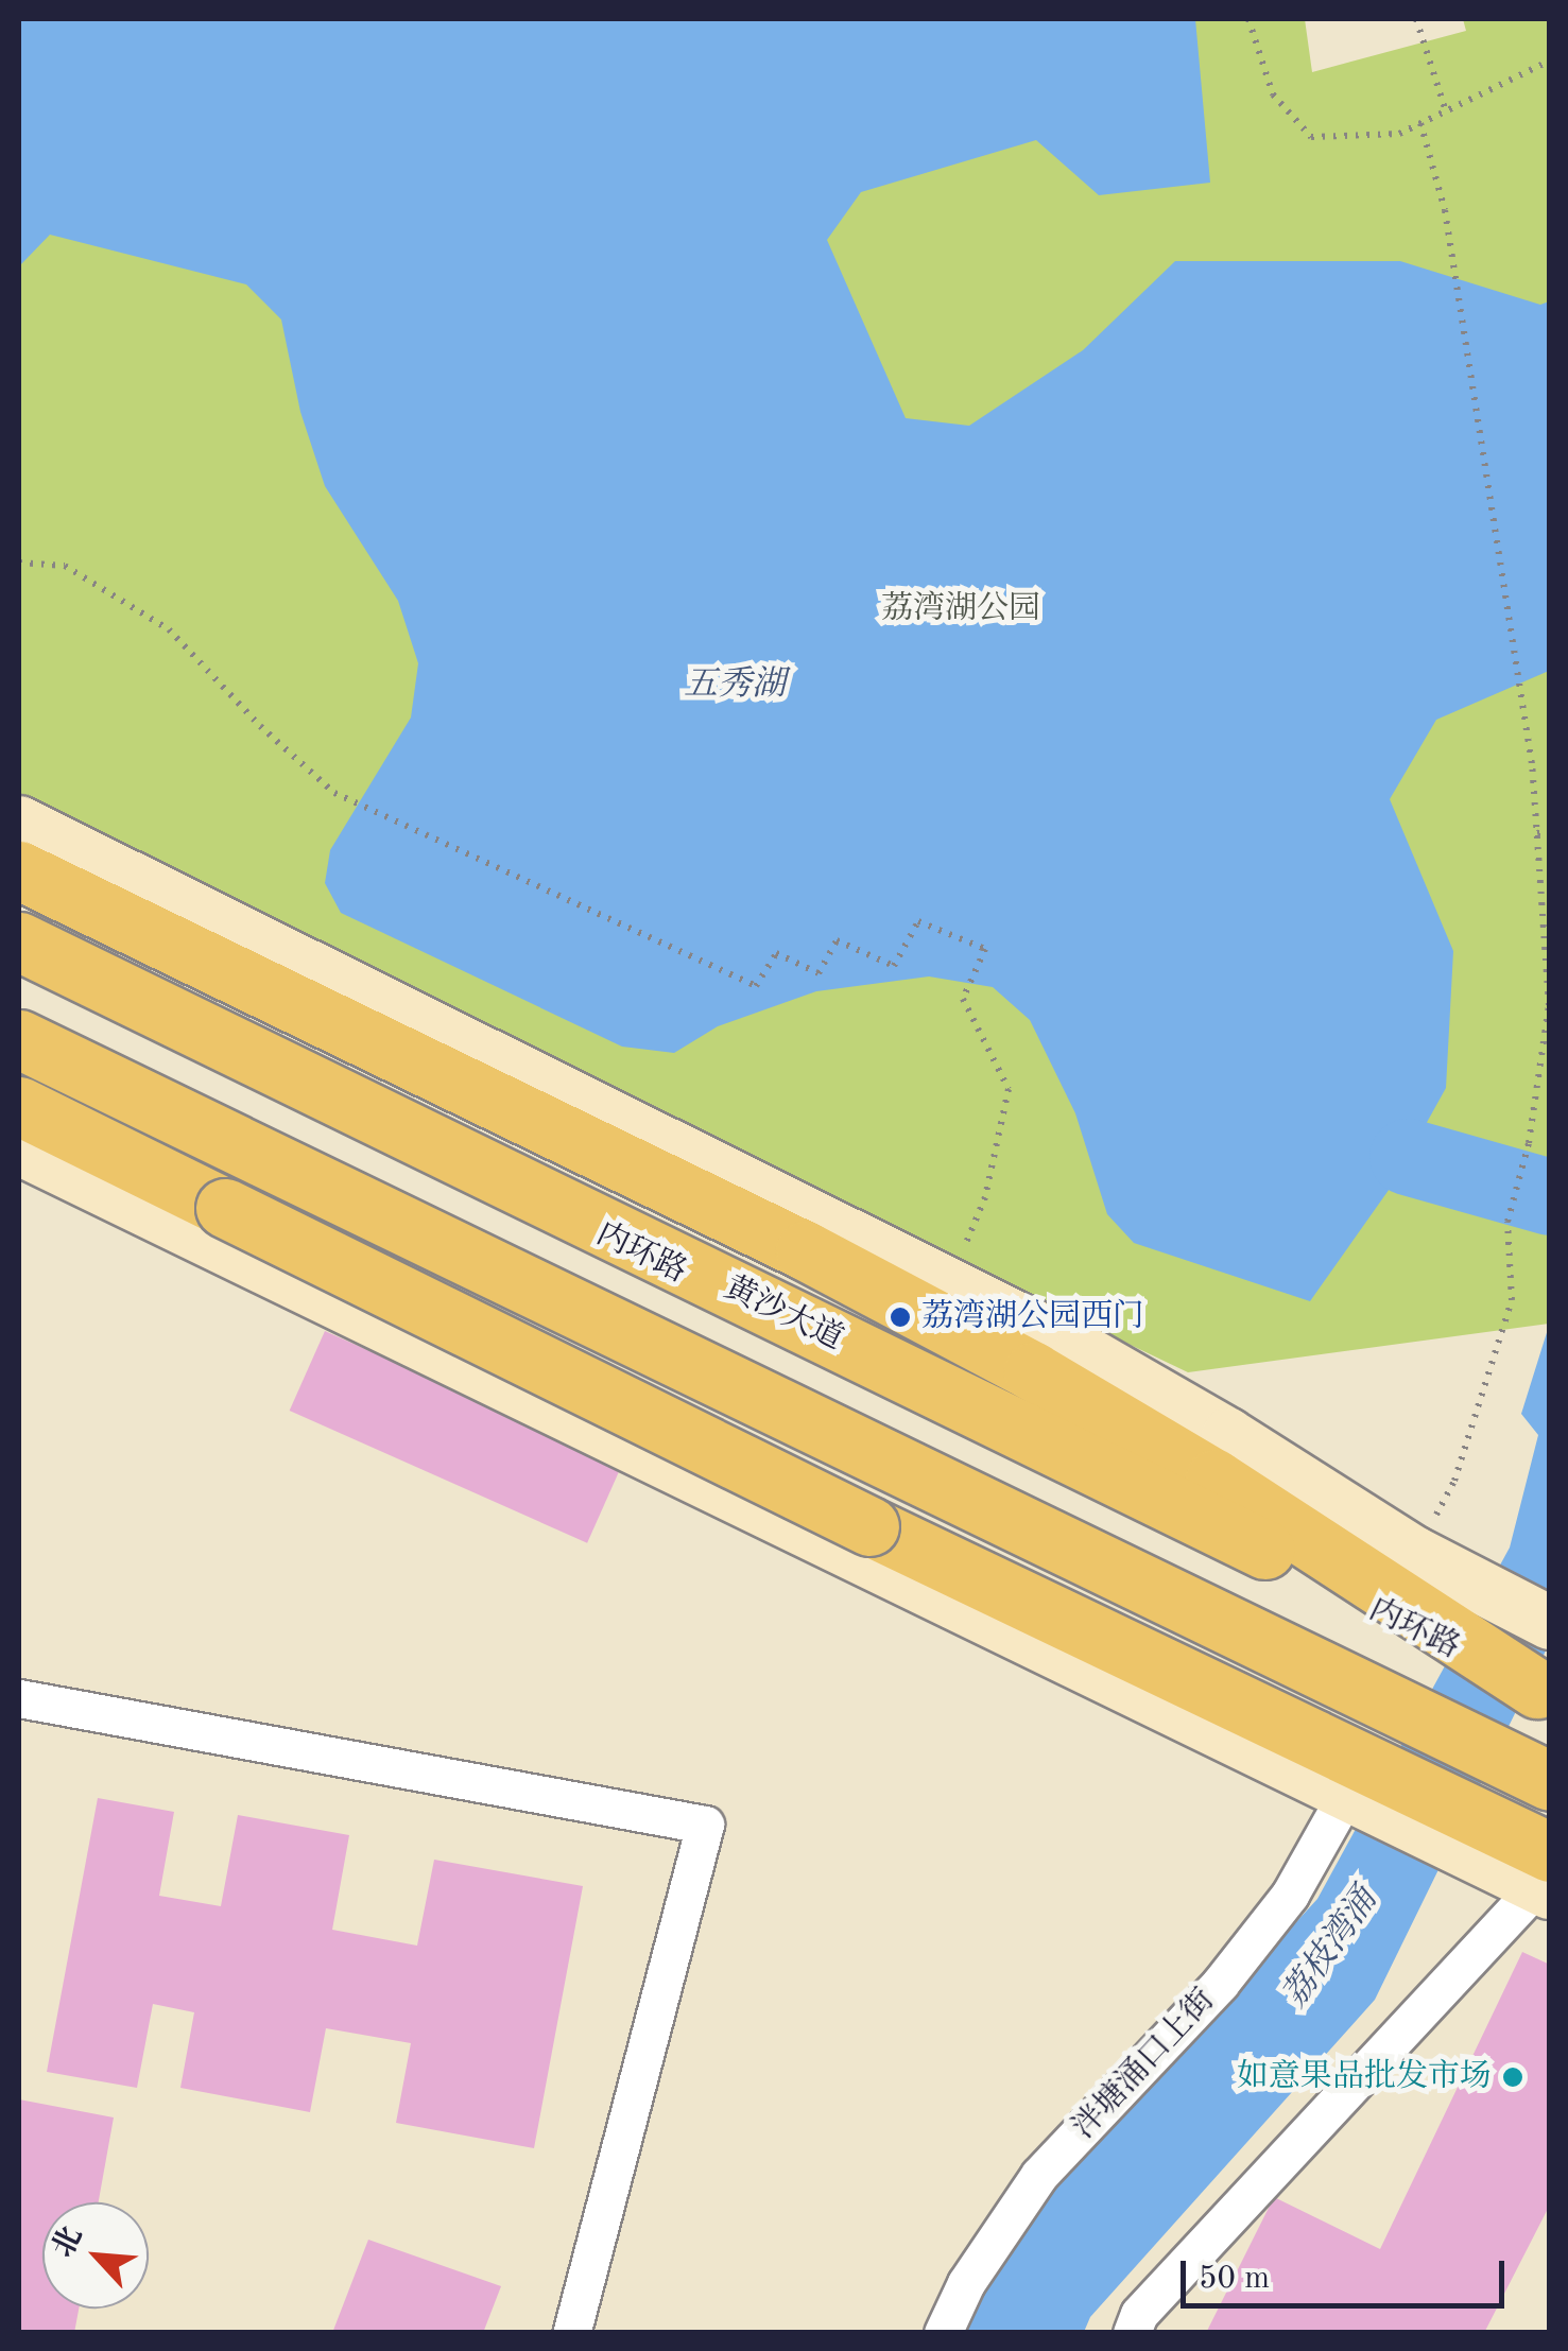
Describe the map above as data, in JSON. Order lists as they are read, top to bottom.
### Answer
{
  "streets": {
    "highway": ["内环路", "黄沙大道"],
    "street": ["泮塘涌口上街"]
  },
  "crossings": [
    ["内环路", "黄沙大道"]
  ],
  "water": ["五秀湖", "荔枝湾涌"],
  "parks": ["荔湾湖公园"],
  "places": ["荔湾湖公园西门", "如意果品批发市场"],
  "scale_bar": "50 m",
  "north": "top left"
}
